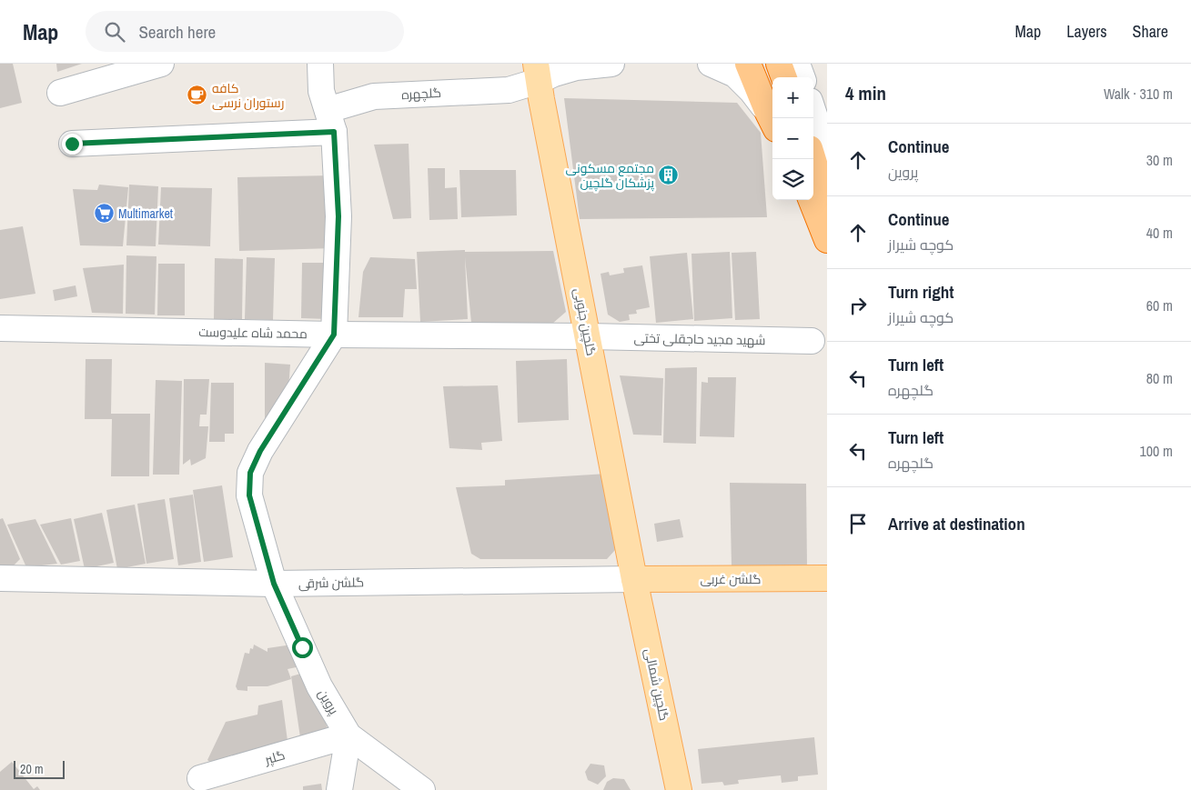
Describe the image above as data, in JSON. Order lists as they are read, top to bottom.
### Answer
{
  "streets": {
    "main road": ["گلچین جنوبی", "گلشن غربی", "گلچین شمالی"],
    "street": [
      "گلچهره",
      "محمد شاه علیدوست",
      "شهید مجید حاجقلی تختی",
      "گلشن شرقی",
      "پروین",
      "گلپر"
    ]
  },
  "crossings": [
    ["گلچهره", "گلچین جنوبی"],
    ["گلچین جنوبی", "محمد شاه علیدوست"],
    ["گلچین جنوبی", "شهید مجید حاجقلی تختی"],
    ["گلچین جنوبی", "گلشن غربی"],
    ["گلچین جنوبی", "گلشن شرقی"],
    ["گلچین جنوبی", "گلچین شمالی"],
    ["محمد شاه علیدوست", "شهید مجید حاجقلی تختی"],
    ["محمد شاه علیدوست", "پروین"],
    ["گلشن غربی", "گلشن شرقی"],
    ["گلشن غربی", "گلچین شمالی"],
    ["گلشن شرقی", "گلچین شمالی"],
    ["گلشن شرقی", "پروین"],
    ["پروین", "گلپر"]
  ],
  "places": {
    "cafe": ["کافه رستوران نرسی"],
    "building": ["مجتمع مسکونی پزشکان گلچین"],
    "supermarket": ["Multimarket"]
  },
  "scale_bar": "20 m",
  "page": {
    "header": "Map",
    "search": "Search here",
    "nav": ["Map", "Layers", "Share"],
    "heading": ["4 min", "Walk · 310 m"],
    "map_buttons": ["+", "−"],
    "list": [
      ["Continue", "پروین", "30 m"],
      ["Continue", "کوچه شیراز", "40 m"],
      ["Turn right", "کوچه شیراز", "60 m"],
      ["Turn left", "گلچهره", "80 m"],
      ["Turn left", "گلچهره", "100 m"],
      "Arrive at destination"
    ],
    "scale": "20 m"
  }
}
